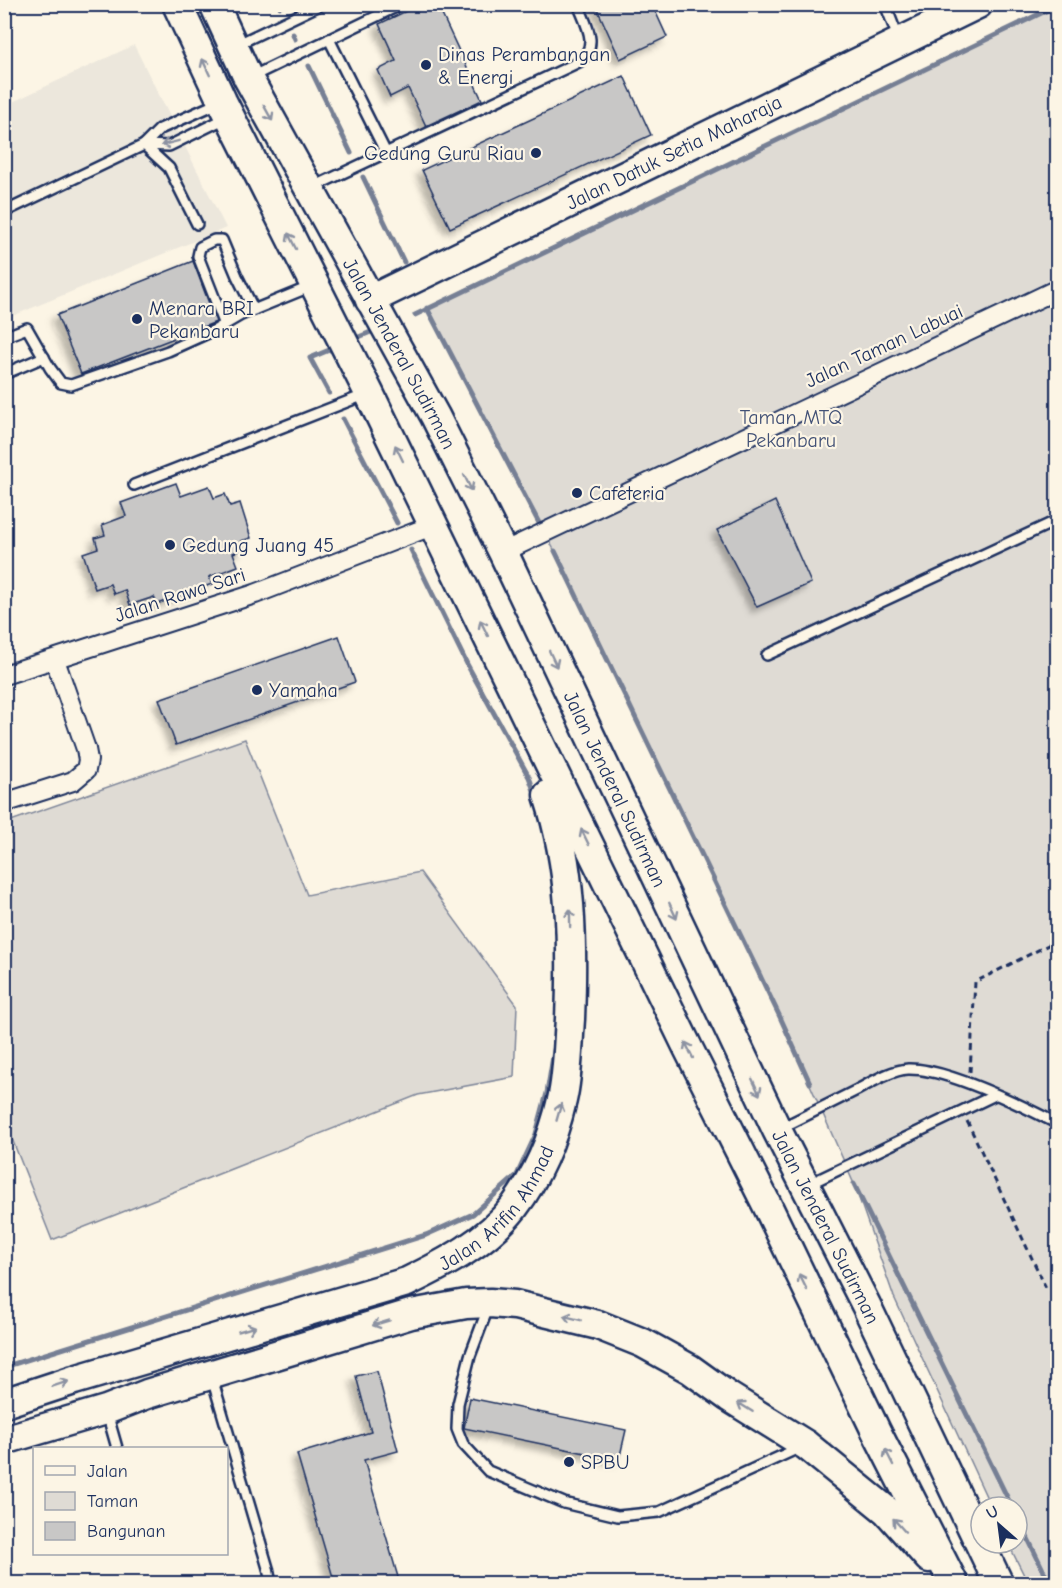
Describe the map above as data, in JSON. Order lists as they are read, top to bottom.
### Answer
{
  "streets": {
    "main road": ["Jalan Datuk Setia Maharaja", "Jalan Jenderal Sudirman", "Jalan Arifin Ahmad"],
    "street": ["Jalan Taman Labuai", "Jalan Rawa Sari"]
  },
  "crossings": [
    ["Jalan Datuk Setia Maharaja", "Jalan Jenderal Sudirman"],
    ["Jalan Taman Labuai", "Jalan Jenderal Sudirman"],
    ["Jalan Jenderal Sudirman", "Jalan Rawa Sari"],
    ["Jalan Jenderal Sudirman", "Jalan Arifin Ahmad"]
  ],
  "one_way": ["Jalan Arifin Ahmad"],
  "parks": ["Taman MTQ Pekanbaru"],
  "places": [
    "Dinas Perambangan & Energi",
    "Gedung Guru Riau",
    "Menara BRI Pekanbaru",
    "Cafeteria",
    "Gedung Juang 45",
    "Yamaha",
    "SPBU"
  ],
  "legend": ["Jalan", "Taman", "Bangunan"],
  "north": "top left"
}
